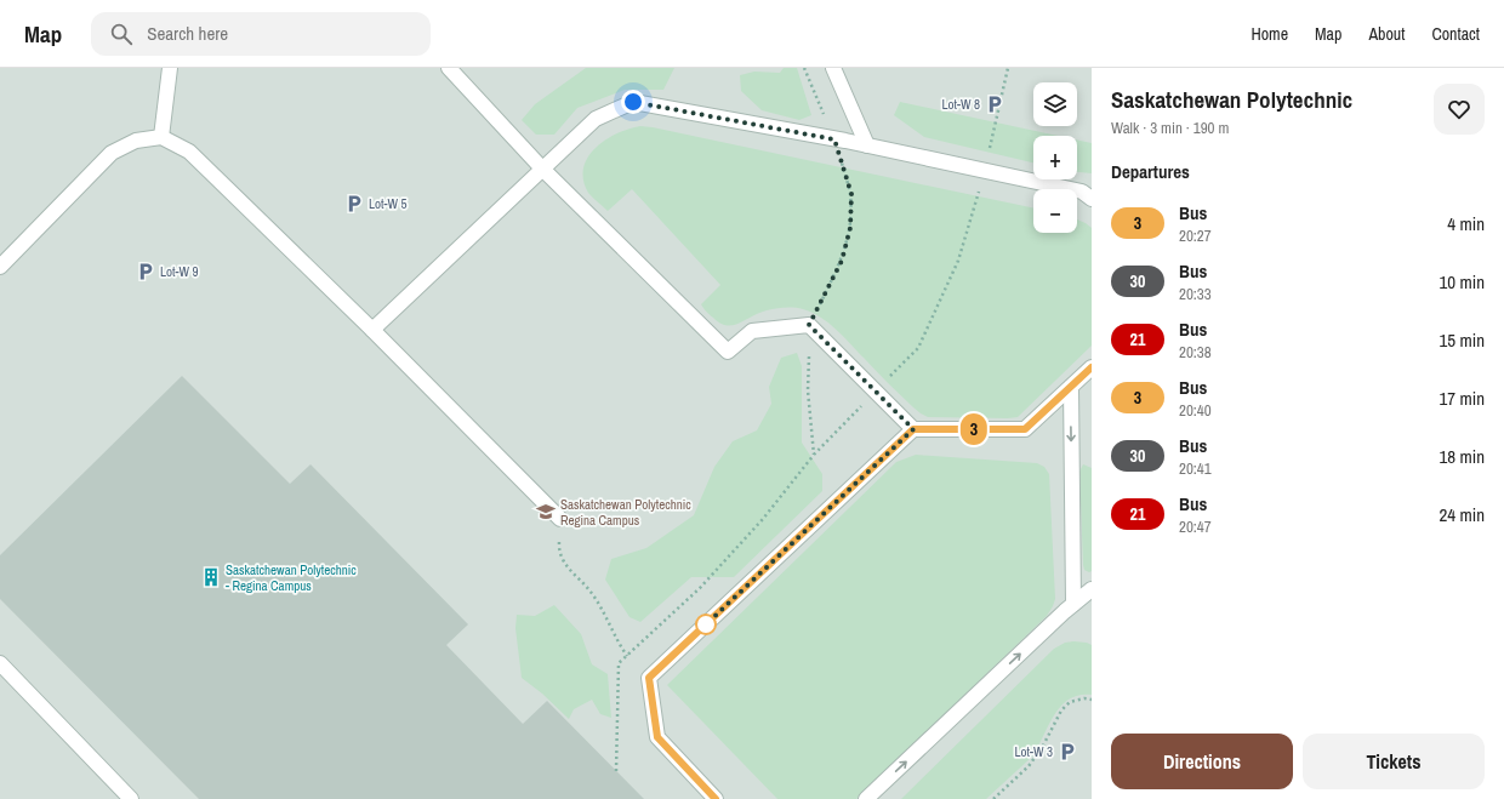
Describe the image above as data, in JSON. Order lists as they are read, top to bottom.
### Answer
{
  "places": {
    "parking": [
      "Lot-W 8",
      "Lot-W 5",
      "Lot-W 9",
      "Lot-W 3"
    ],
    "school or university": ["Saskatchewan Polytechnic Regina Campus"],
    "building": ["Saskatchewan Polytechnic - Regina Campus"]
  },
  "lines": ["bus line 3"],
  "page": {
    "header": "Map",
    "search": "Search here",
    "nav": [
      "Home",
      "Map",
      "About",
      "Contact"
    ],
    "on_map": "3",
    "heading": [
      ["Saskatchewan Polytechnic", "Walk · 3 min · 190 m"],
      "Departures"
    ],
    "map_buttons": ["+", "−"],
    "list": [
      {
        "mark": "3",
        "name": "Bus",
        "note": "20:27",
        "value": "4 min"
      },
      {
        "mark": "30",
        "name": "Bus",
        "note": "20:33",
        "value": "10 min"
      },
      {
        "mark": "21",
        "name": "Bus",
        "note": "20:38",
        "value": "15 min"
      },
      {
        "mark": "3",
        "name": "Bus",
        "note": "20:40",
        "value": "17 min"
      },
      {
        "mark": "30",
        "name": "Bus",
        "note": "20:41",
        "value": "18 min"
      },
      {
        "mark": "21",
        "name": "Bus",
        "note": "20:47",
        "value": "24 min"
      }
    ],
    "buttons": ["Directions", "Tickets"]
  }
}
